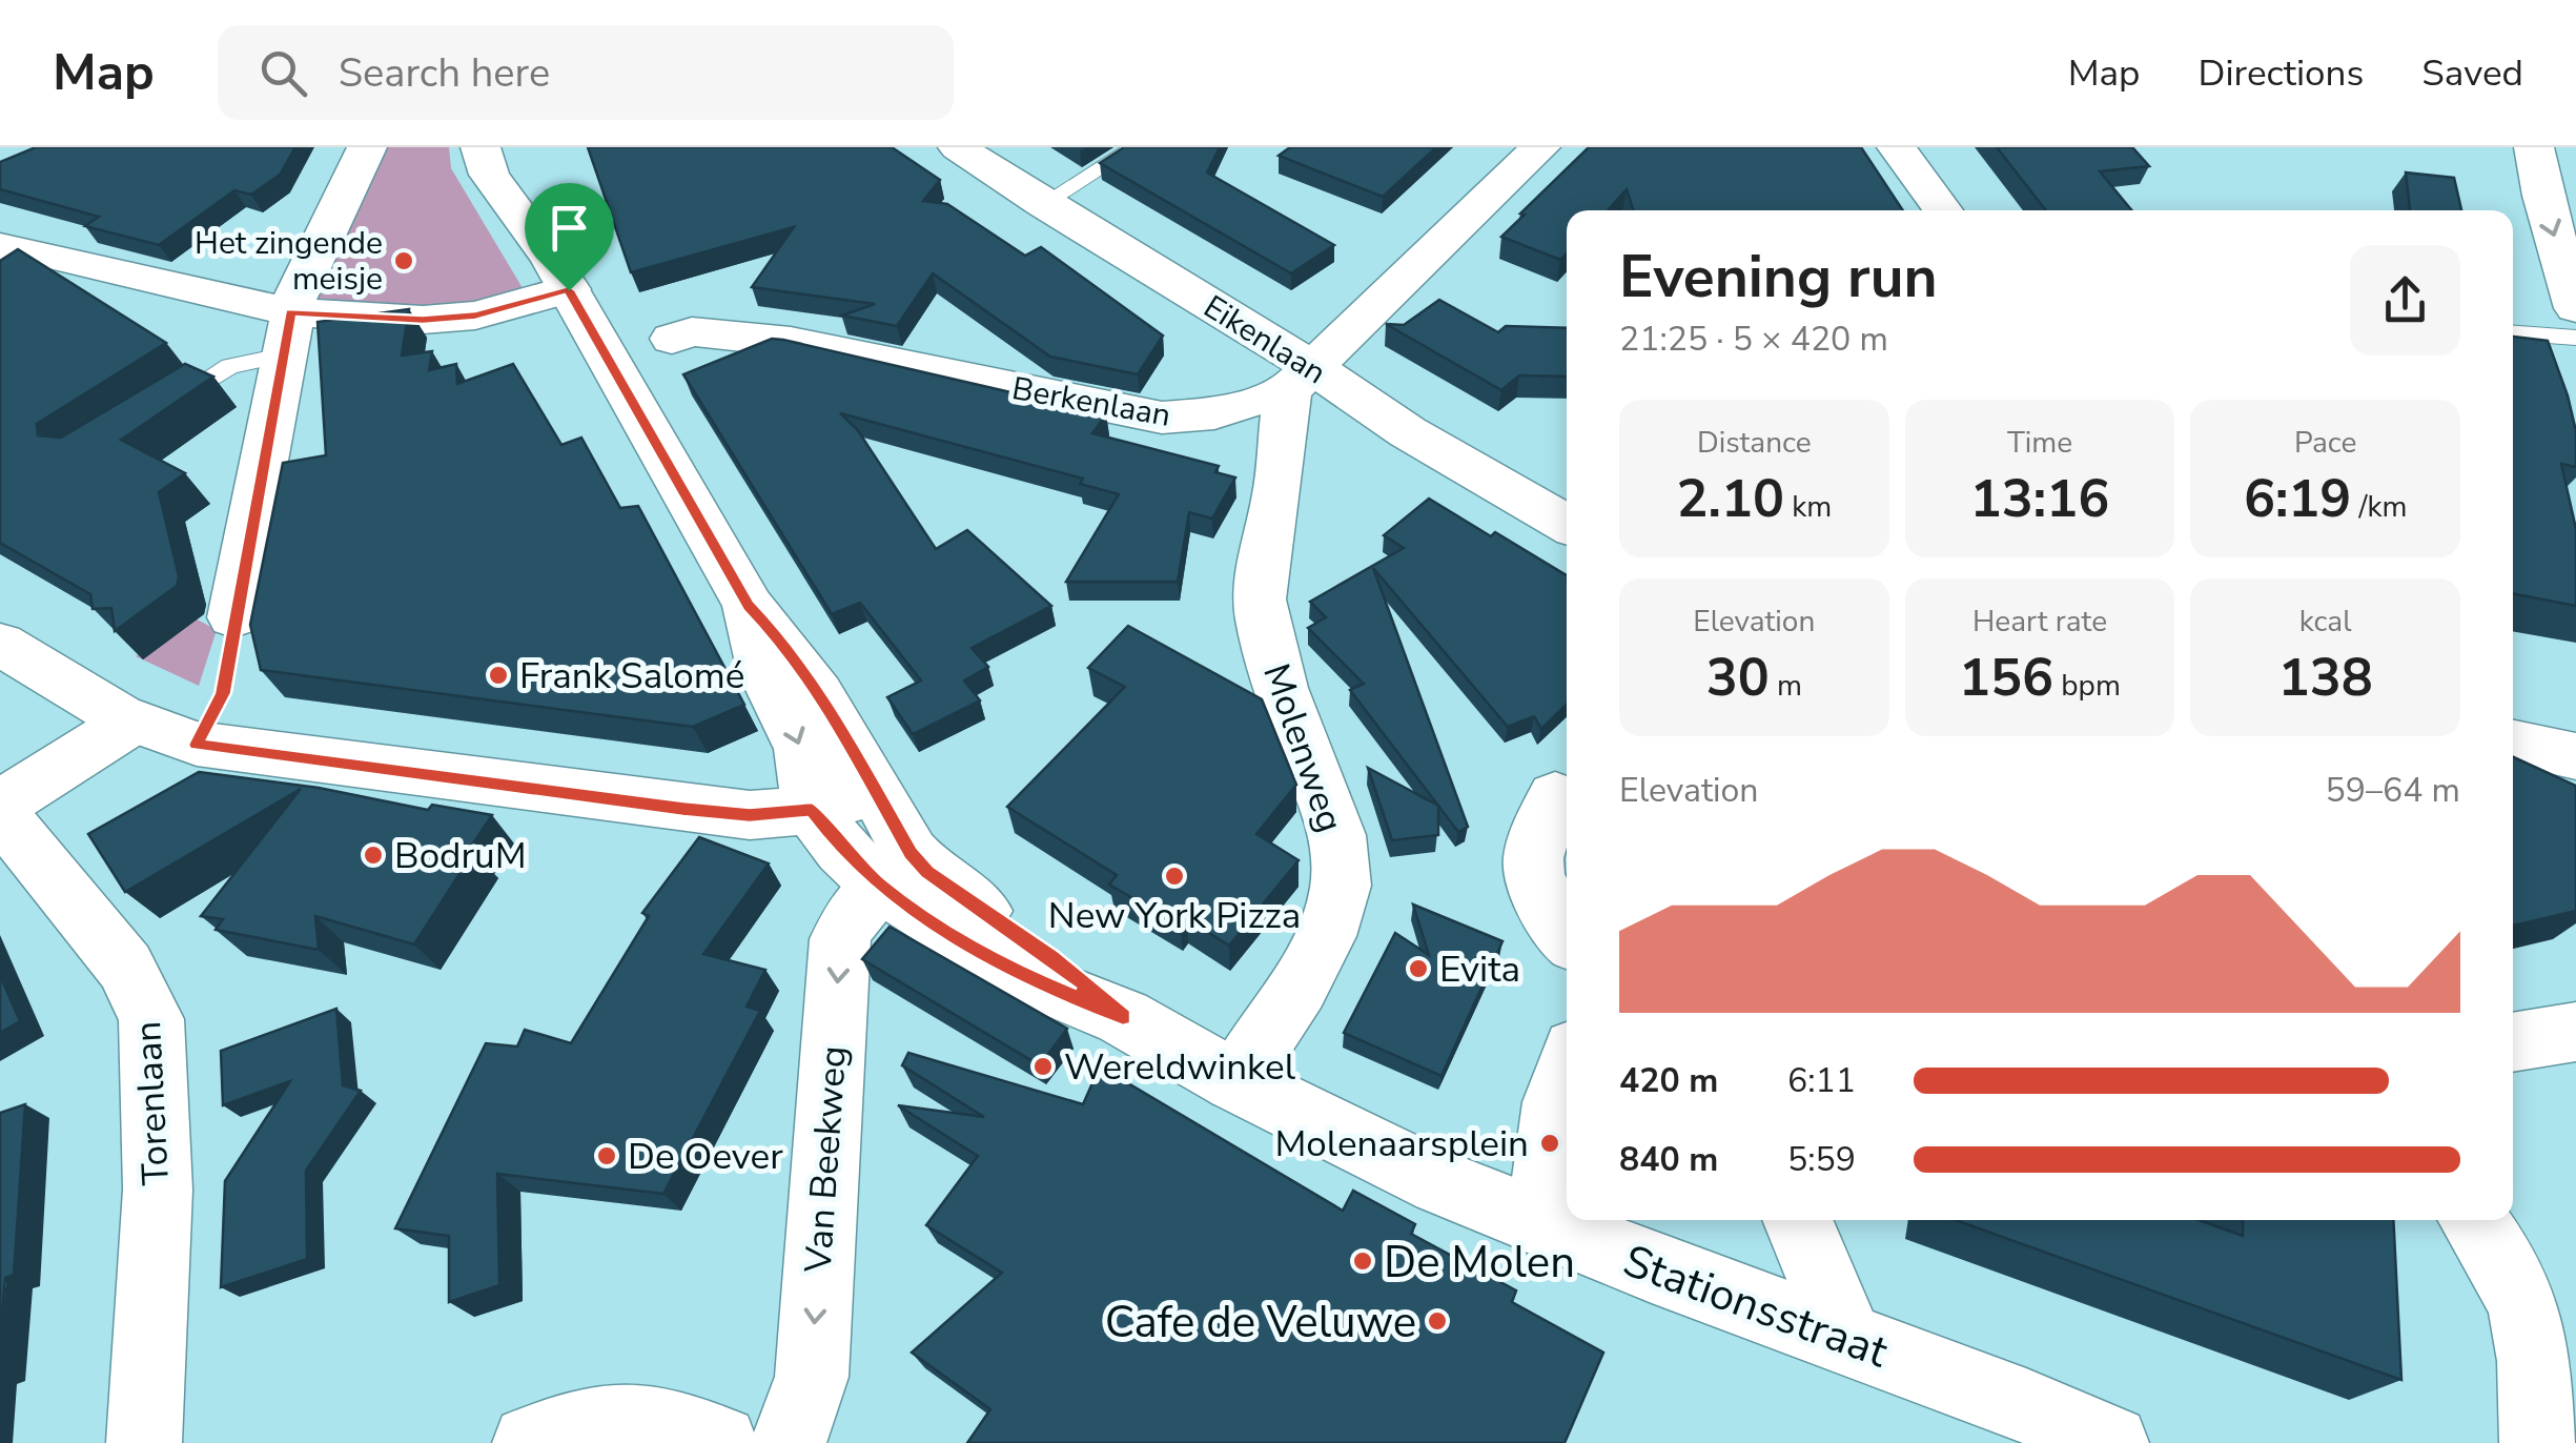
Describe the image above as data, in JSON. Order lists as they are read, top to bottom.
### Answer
{
  "streets": {
    "street": [
      "Eikenlaan",
      "Berkenlaan",
      "Molenweg",
      "Torenlaan",
      "Van Beekweg",
      "Stationsstraat"
    ]
  },
  "crossings": [
    ["Eikenlaan", "Berkenlaan"],
    ["Eikenlaan", "Molenweg"],
    ["Berkenlaan", "Molenweg"],
    ["Molenweg", "Stationsstraat"],
    ["Van Beekweg", "Stationsstraat"]
  ],
  "one_way": ["Van Beekweg"],
  "places": [
    "Het zingende meisje",
    "Frank Salomé",
    "BodruM",
    "New York Pizza",
    "Evita",
    "Wereldwinkel",
    "Molenaarsplein",
    "De Oever",
    "De Molen",
    "Cafe de Veluwe"
  ],
  "page": {
    "header": "Map",
    "search": "Search here",
    "nav": ["Map", "Directions", "Saved"],
    "heading": ["Evening run", "21:25 · 5 × 420 m"],
    "stats": [
      ["Distance", "2.10 km"],
      ["Time", "13:16"],
      ["Pace", "6:19 /km"],
      ["Elevation", "30 m"],
      ["Heart rate", "156 bpm"],
      ["kcal", "138"]
    ],
    "chart": ["Elevation", "59–64 m"],
    "list": [
      {
        "name": "420 m",
        "note": "6:11"
      },
      {
        "name": "840 m",
        "note": "5:59"
      }
    ]
  }
}
